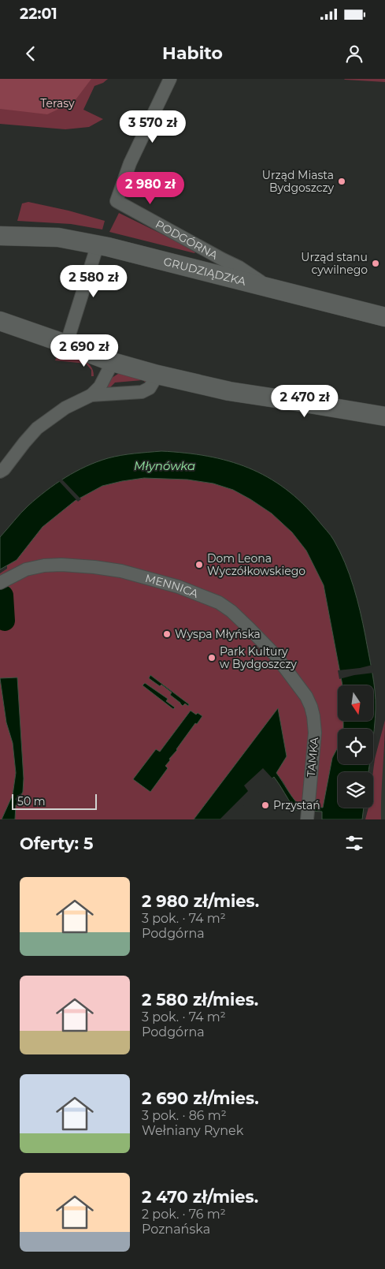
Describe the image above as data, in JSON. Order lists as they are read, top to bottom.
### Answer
{
  "streets": {
    "main road": ["GRUDZIĄDZKA"],
    "street": ["PODGÓRNA", "MENNICA", "TAMKA"]
  },
  "crossings": [
    ["PODGÓRNA", "GRUDZIĄDZKA"],
    ["MENNICA", "TAMKA"]
  ],
  "water": ["Młynówka"],
  "parks": ["Terasy"],
  "places": [
    "Urząd Miasta Bydgoszczy",
    "Urząd stanu cywilnego",
    "Dom Leona Wyczółkowskiego",
    "Wyspa Młyńska",
    "Park Kultury w Bydgoszczy",
    "Przystań"
  ],
  "scale_bar": "50 m",
  "north": "bottom",
  "page": {
    "status": "22:01",
    "header": "Habito",
    "price": [
      "3 570 zł",
      "2 980 zł",
      "2 580 zł",
      "2 690 zł",
      "2 470 zł"
    ],
    "scale": "50 m",
    "heading": "Oferty: 5",
    "list": [
      {
        "name": "2 980 zł/mies.",
        "note": "3 pok. · 74 m² · Podgórna"
      },
      {
        "name": "2 580 zł/mies.",
        "note": "3 pok. · 74 m² · Podgórna"
      },
      {
        "name": "2 690 zł/mies.",
        "note": "3 pok. · 86 m² · Wełniany Rynek"
      },
      {
        "name": "2 470 zł/mies.",
        "note": "2 pok. · 76 m² · Poznańska"
      }
    ]
  }
}
